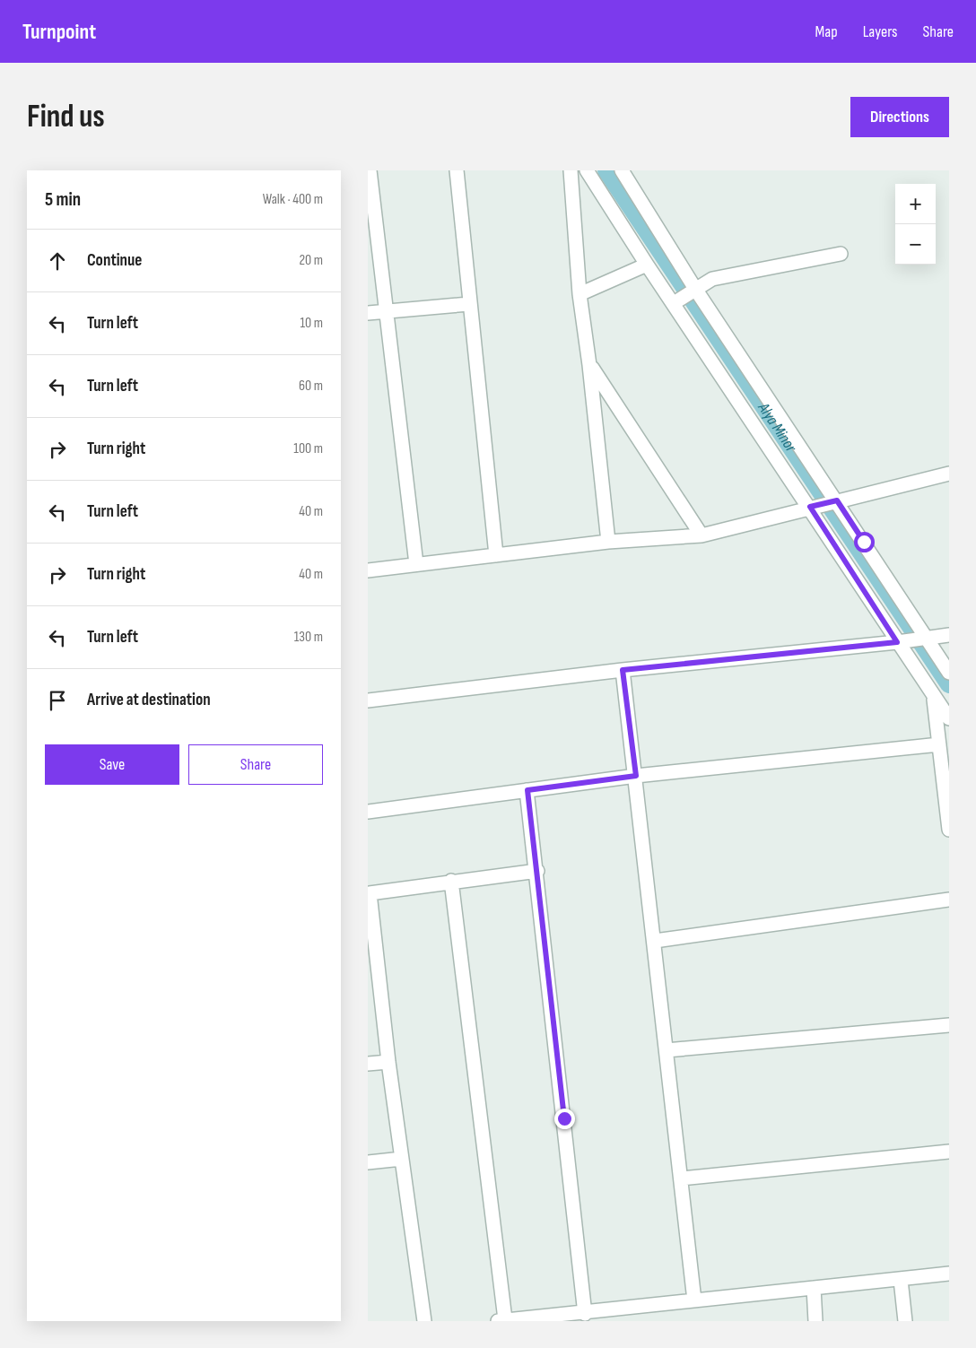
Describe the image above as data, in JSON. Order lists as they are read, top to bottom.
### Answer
{
  "water": ["Alya Minor"],
  "page": {
    "header": "Turnpoint",
    "nav": ["Map", "Layers", "Share"],
    "buttons": [
      "Directions",
      ["Save", "Share"]
    ],
    "title": "Find us",
    "heading": ["5 min", "Walk · 400 m"],
    "map_buttons": ["+", "−"],
    "list": [
      ["Continue", "20 m"],
      ["Turn left", "10 m"],
      ["Turn left", "60 m"],
      ["Turn right", "100 m"],
      ["Turn left", "40 m"],
      ["Turn right", "40 m"],
      ["Turn left", "130 m"],
      "Arrive at destination"
    ]
  }
}
